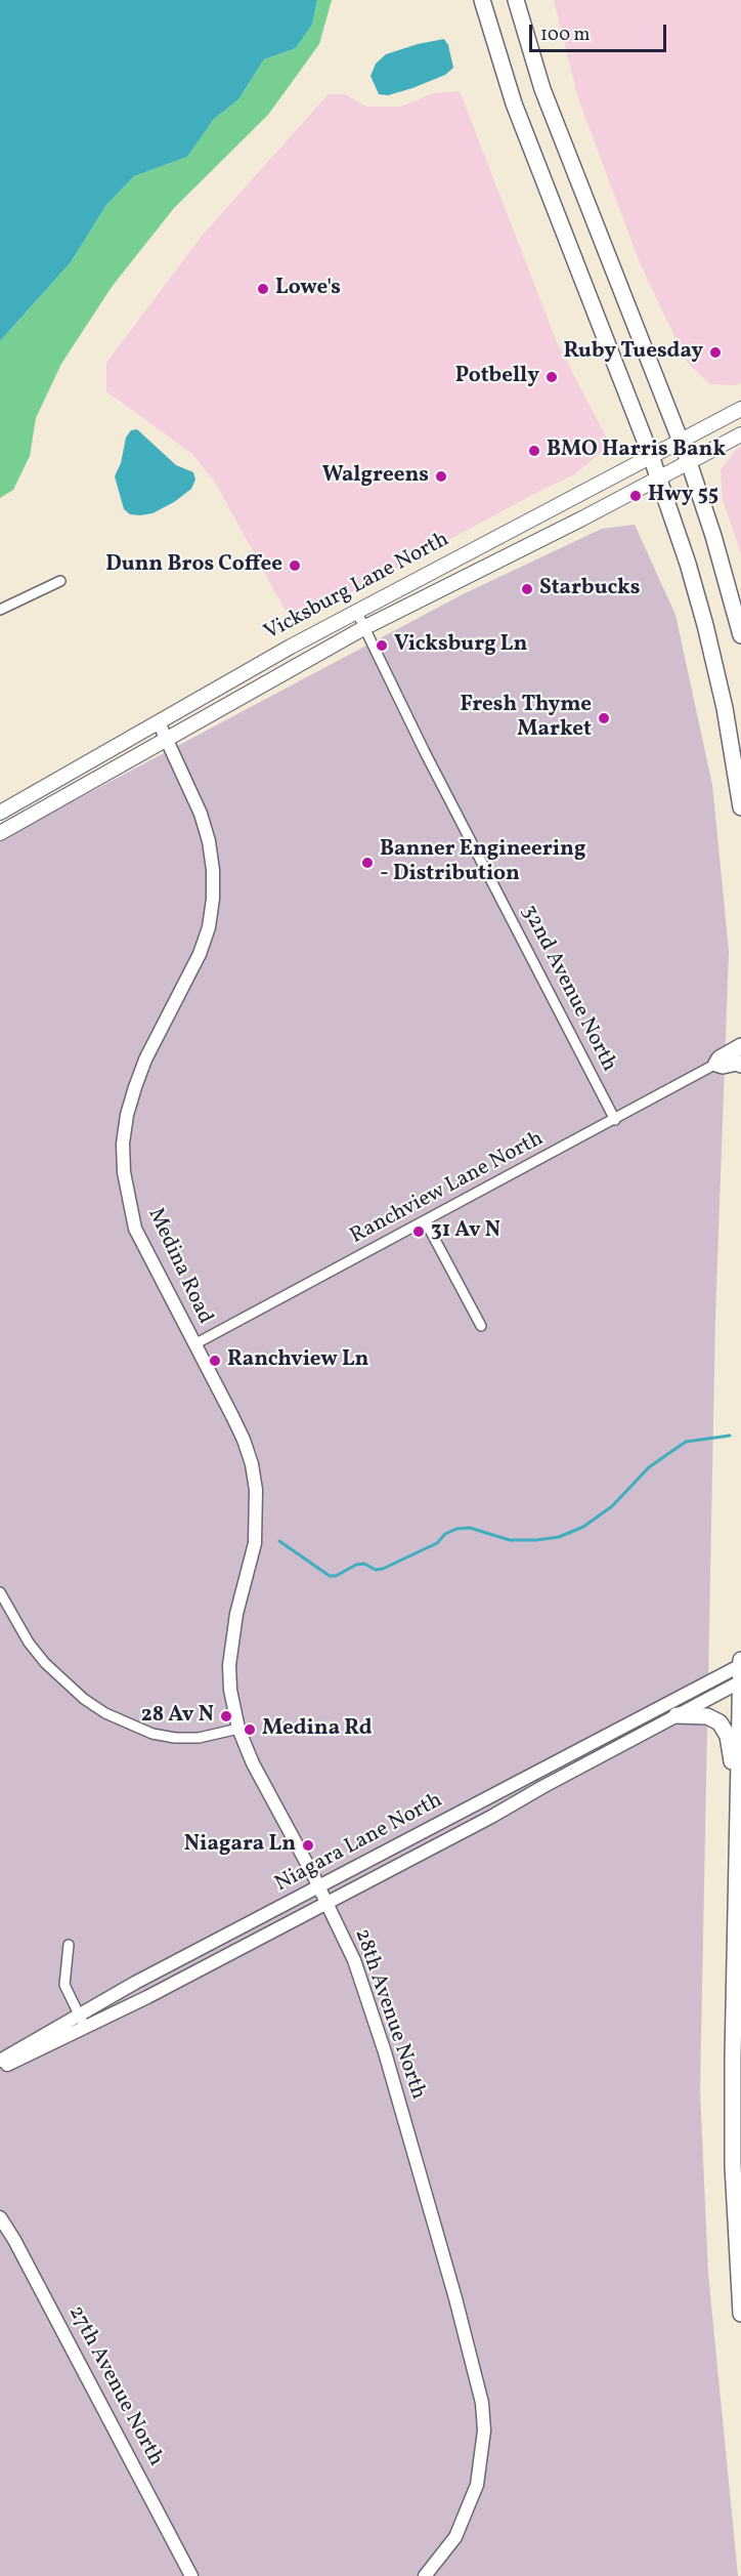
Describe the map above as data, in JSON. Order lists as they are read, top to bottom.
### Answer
{
  "streets": {
    "main road": ["Vicksburg Lane North"],
    "street": [
      "32nd Avenue North",
      "Ranchview Lane North",
      "Medina Road",
      "Niagara Lane North",
      "28th Avenue North",
      "27th Avenue North"
    ]
  },
  "crossings": [
    ["Vicksburg Lane North", "32nd Avenue North"],
    ["Vicksburg Lane North", "Medina Road"],
    ["32nd Avenue North", "Ranchview Lane North"],
    ["Ranchview Lane North", "Medina Road"],
    ["Medina Road", "28th Avenue North"],
    ["Niagara Lane North", "28th Avenue North"]
  ],
  "places": [
    "Lowe's",
    "Ruby Tuesday",
    "Potbelly",
    "BMO Harris Bank",
    "Walgreens",
    "Hwy 55",
    "Dunn Bros Coffee",
    "Starbucks",
    "Vicksburg Ln",
    "Fresh Thyme Market",
    "Banner Engineering - Distribution",
    "31 Av N",
    "Ranchview Ln",
    "28 Av N",
    "Medina Rd",
    "Niagara Ln"
  ],
  "scale_bar": "100 m"
}
